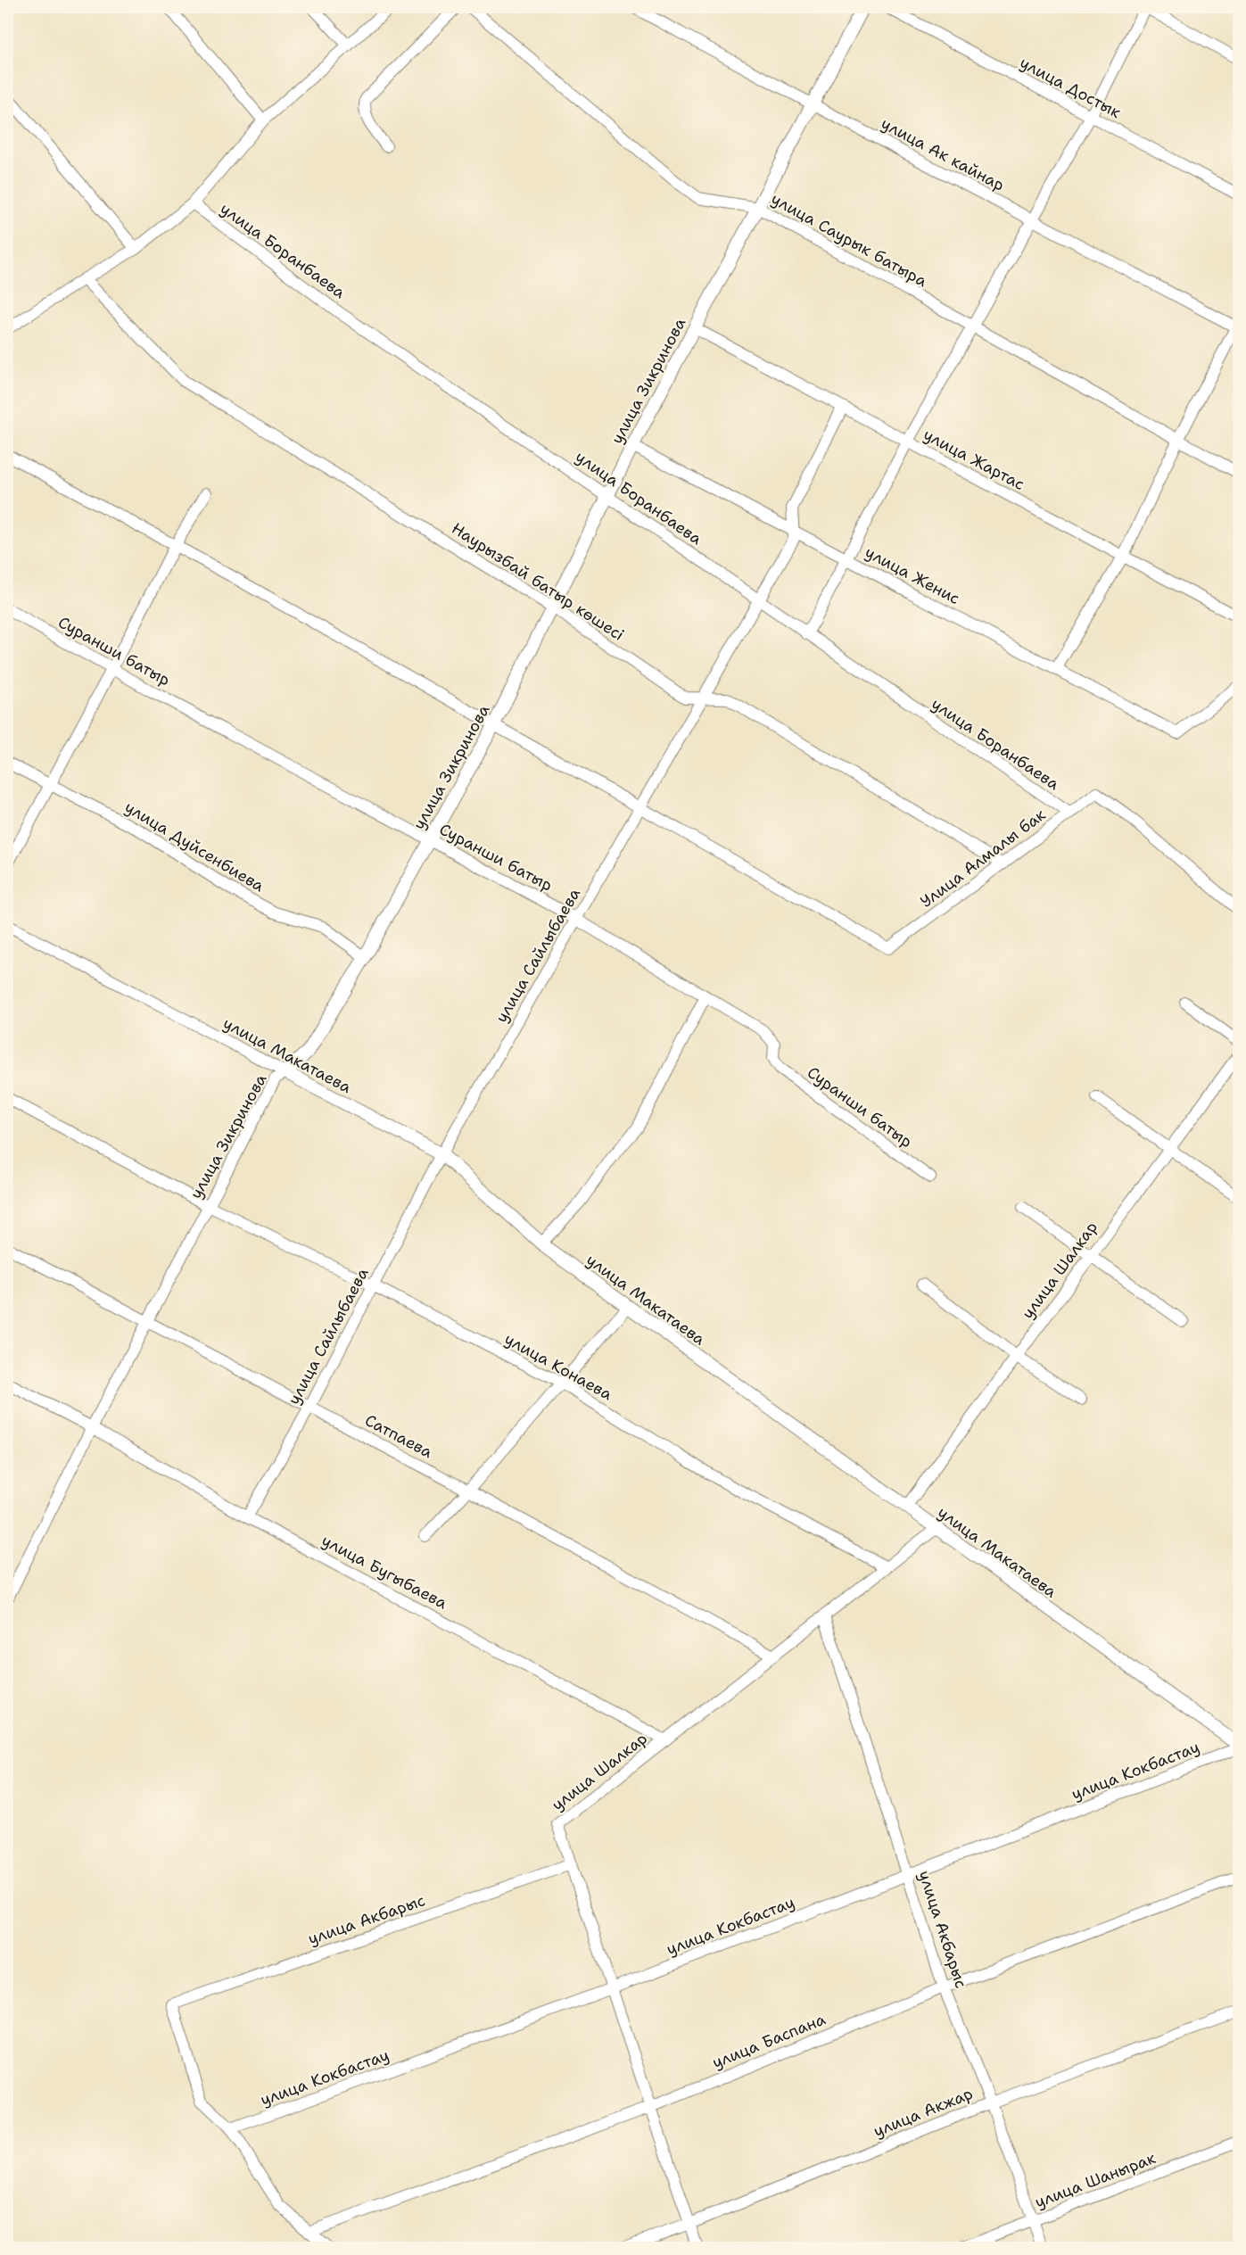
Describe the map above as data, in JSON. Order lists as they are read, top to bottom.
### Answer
{
  "streets": {
    "street": [
      "улица Достык",
      "улица Ак кайнар",
      "улица Саурык батыра",
      "улица Боранбаева",
      "улица Зикринова",
      "улица Жартас",
      "улица Женис",
      "Наурызбай батыр көшесі",
      "Суранши батыр",
      "улица Дуйсенбиева",
      "Улица Алмалы бак",
      "улица Сайлыбаева",
      "улица Макатаева",
      "улица Шалкар",
      "улица Конаева",
      "Сатпаева",
      "улица Бугыбаева",
      "улица Кокбастау",
      "улица Акбарыс",
      "улица Баспана",
      "улица Акжар",
      "улица Шанырак"
    ]
  },
  "crossings": [
    ["улица Ак кайнар", "улица Зикринова"],
    ["улица Саурык батыра", "улица Зикринова"],
    ["улица Боранбаева", "улица Зикринова"],
    ["улица Боранбаева", "Наурызбай батыр көшесі"],
    ["улица Боранбаева", "Улица Алмалы бак"],
    ["улица Боранбаева", "улица Сайлыбаева"],
    ["улица Зикринова", "улица Жартас"],
    ["улица Зикринова", "улица Женис"],
    ["улица Зикринова", "Наурызбай батыр көшесі"],
    ["улица Зикринова", "Суранши батыр"],
    ["улица Зикринова", "улица Дуйсенбиева"],
    ["улица Зикринова", "улица Макатаева"],
    ["улица Зикринова", "улица Конаева"],
    ["улица Зикринова", "Сатпаева"],
    ["улица Зикринова", "улица Бугыбаева"],
    ["улица Жартас", "улица Сайлыбаева"],
    ["улица Женис", "улица Сайлыбаева"],
    ["Наурызбай батыр көшесі", "Улица Алмалы бак"],
    ["Наурызбай батыр көшесі", "улица Сайлыбаева"],
    ["Суранши батыр", "улица Сайлыбаева"],
    ["Улица Алмалы бак", "улица Сайлыбаева"],
    ["улица Сайлыбаева", "улица Макатаева"],
    ["улица Сайлыбаева", "улица Конаева"],
    ["улица Сайлыбаева", "Сатпаева"],
    ["улица Сайлыбаева", "улица Бугыбаева"],
    ["улица Макатаева", "улица Шалкар"],
    ["улица Макатаева", "улица Кокбастау"],
    ["улица Шалкар", "улица Конаева"],
    ["улица Шалкар", "Сатпаева"],
    ["улица Шалкар", "улица Бугыбаева"],
    ["улица Шалкар", "улица Кокбастау"],
    ["улица Шалкар", "улица Акбарыс"],
    ["улица Шалкар", "улица Баспана"],
    ["улица Шалкар", "улица Акжар"],
    ["улица Кокбастау", "улица Акбарыс"],
    ["улица Акбарыс", "улица Баспана"],
    ["улица Акбарыс", "улица Акжар"],
    ["улица Акбарыс", "улица Шанырак"]
  ]
}
